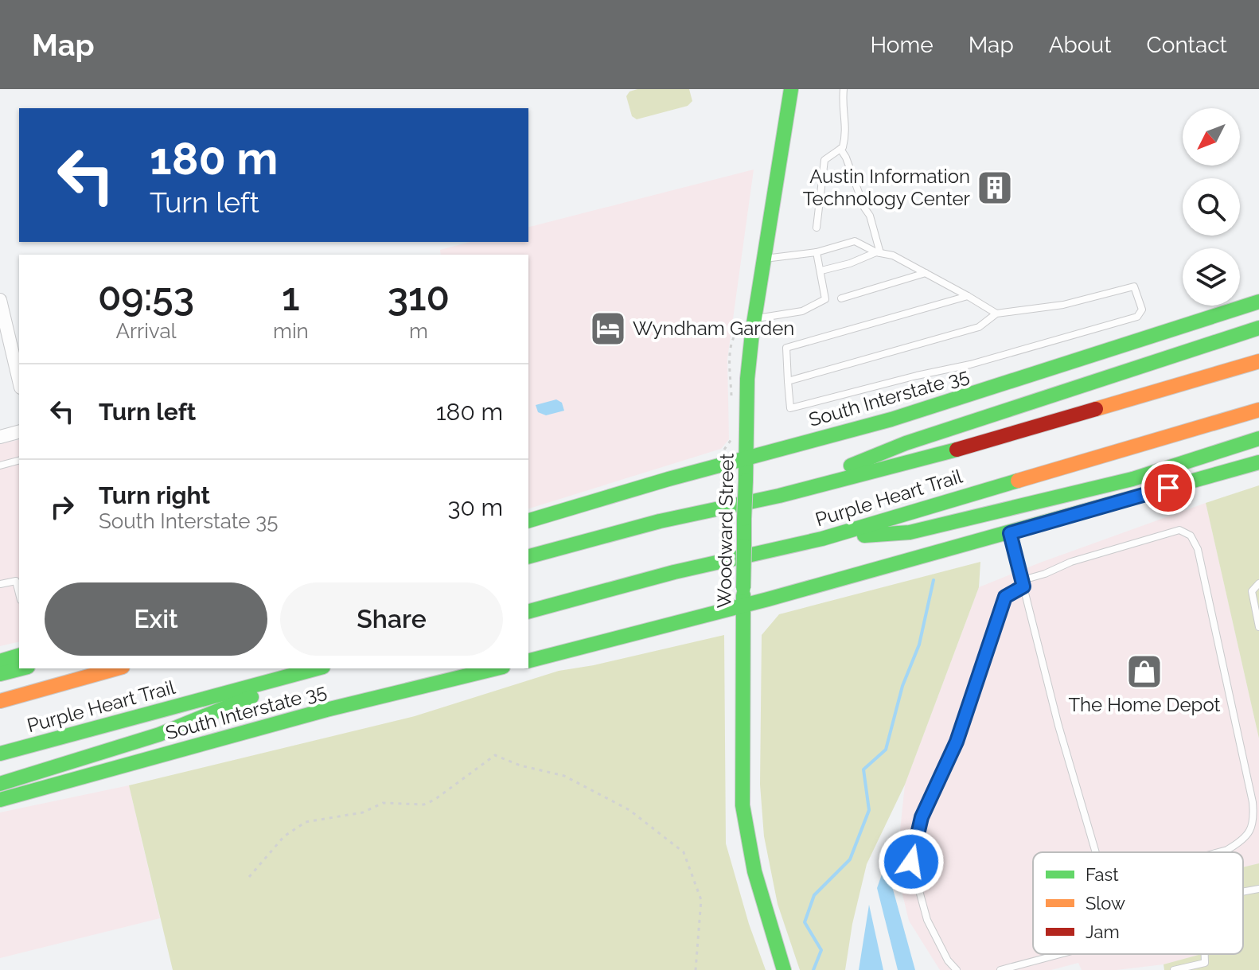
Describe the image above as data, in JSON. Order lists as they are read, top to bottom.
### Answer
{
  "streets": {
    "main road": ["South Interstate 35", "Purple Heart Trail", "Woodward Street"]
  },
  "crossings": [
    ["South Interstate 35", "Woodward Street"]
  ],
  "places": {
    "building": ["Austin Information Technology Center"],
    "hotel": ["Wyndham Garden"],
    "shop": ["The Home Depot"]
  },
  "legend": ["Fast", "Slow", "Jam"],
  "north": "bottom left",
  "page": {
    "header": "Map",
    "nav": [
      "Home",
      "Map",
      "About",
      "Contact"
    ],
    "turn": ["180 m", "Turn left"],
    "eta": [
      "09:53",
      "Arrival",
      "1",
      "min",
      "310",
      "m"
    ],
    "list": [
      {
        "name": "Turn left",
        "value": "180 m"
      },
      {
        "name": "Turn right",
        "note": "South Interstate 35",
        "value": "30 m"
      }
    ],
    "buttons": ["Exit", "Share"]
  }
}
